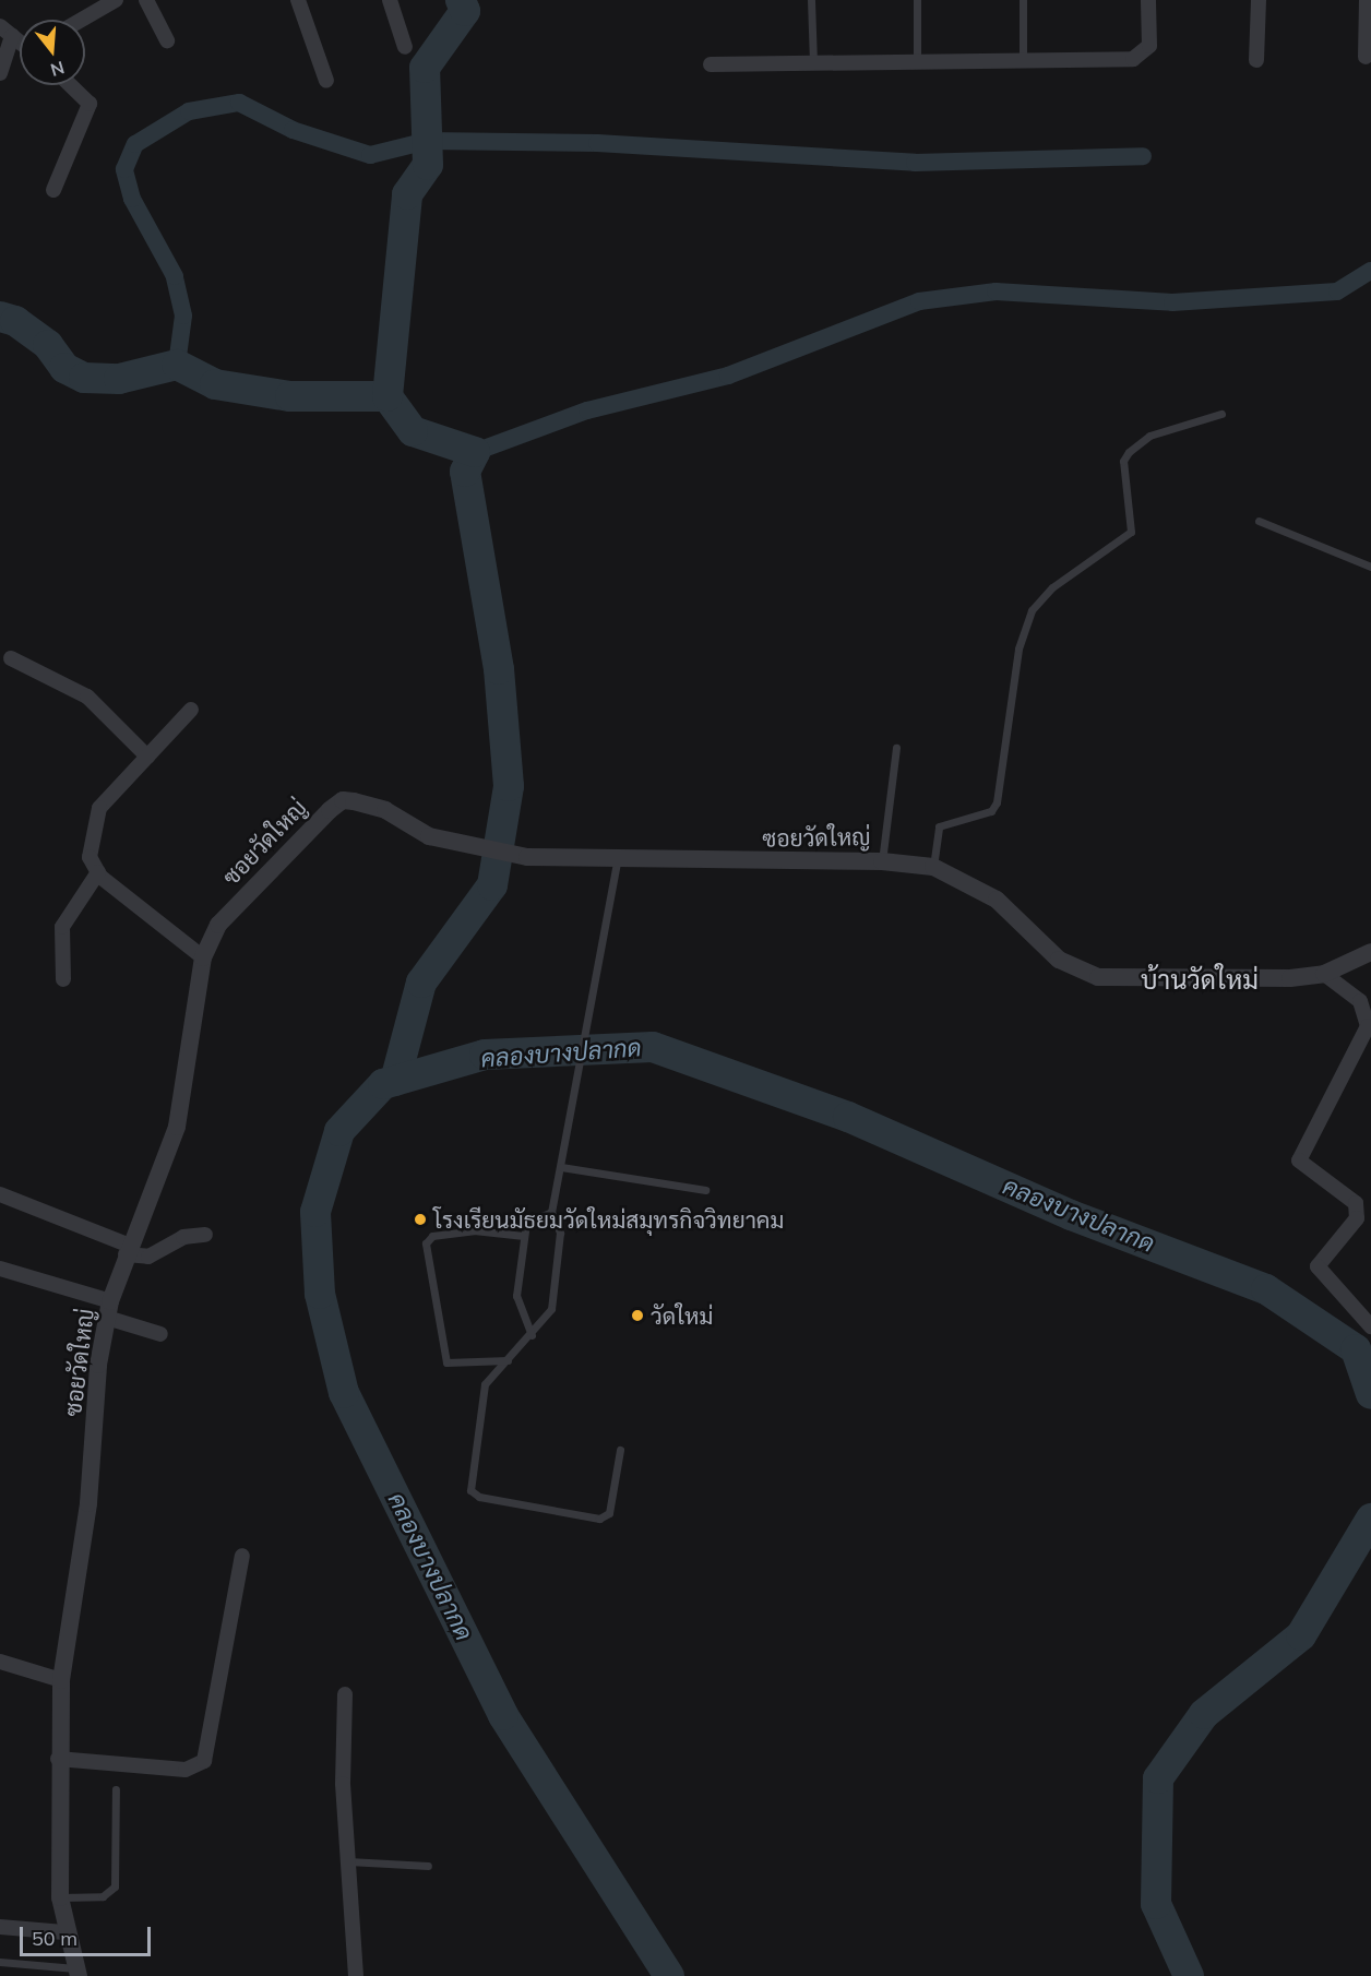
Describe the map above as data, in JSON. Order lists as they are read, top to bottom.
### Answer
{
  "streets": {
    "street": ["ซอยวัดใหญ่"]
  },
  "districts": ["บ้านวัดใหม่"],
  "water": ["คลองบางปลากด"],
  "places": ["โรงเรียนมัธยมวัดใหม่สมุทรกิจวิทยาคม", "วัดใหม่"],
  "scale_bar": "50 m",
  "north": "bottom"
}
